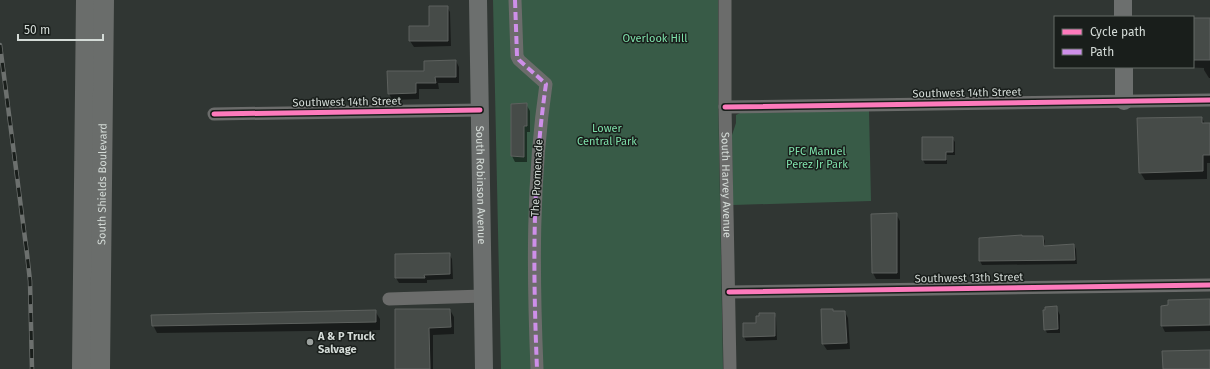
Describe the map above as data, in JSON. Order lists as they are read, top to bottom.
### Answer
{
  "streets": {
    "main road": ["South Shields Boulevard", "South Robinson Avenue"],
    "street": [
      "Southwest 14th Street",
      "The Promenade",
      "South Harvey Avenue",
      "Southwest 13th Street"
    ]
  },
  "crossings": [
    ["Southwest 14th Street", "South Robinson Avenue"],
    ["Southwest 14th Street", "South Harvey Avenue"],
    ["South Harvey Avenue", "Southwest 13th Street"]
  ],
  "parks": ["Overlook Hill", "Lower Central Park", "PFC Manuel Perez Jr Park"],
  "places": ["A & P Truck Salvage"],
  "legend": ["Cycle path", "Path"],
  "scale_bar": "50 m"
}
